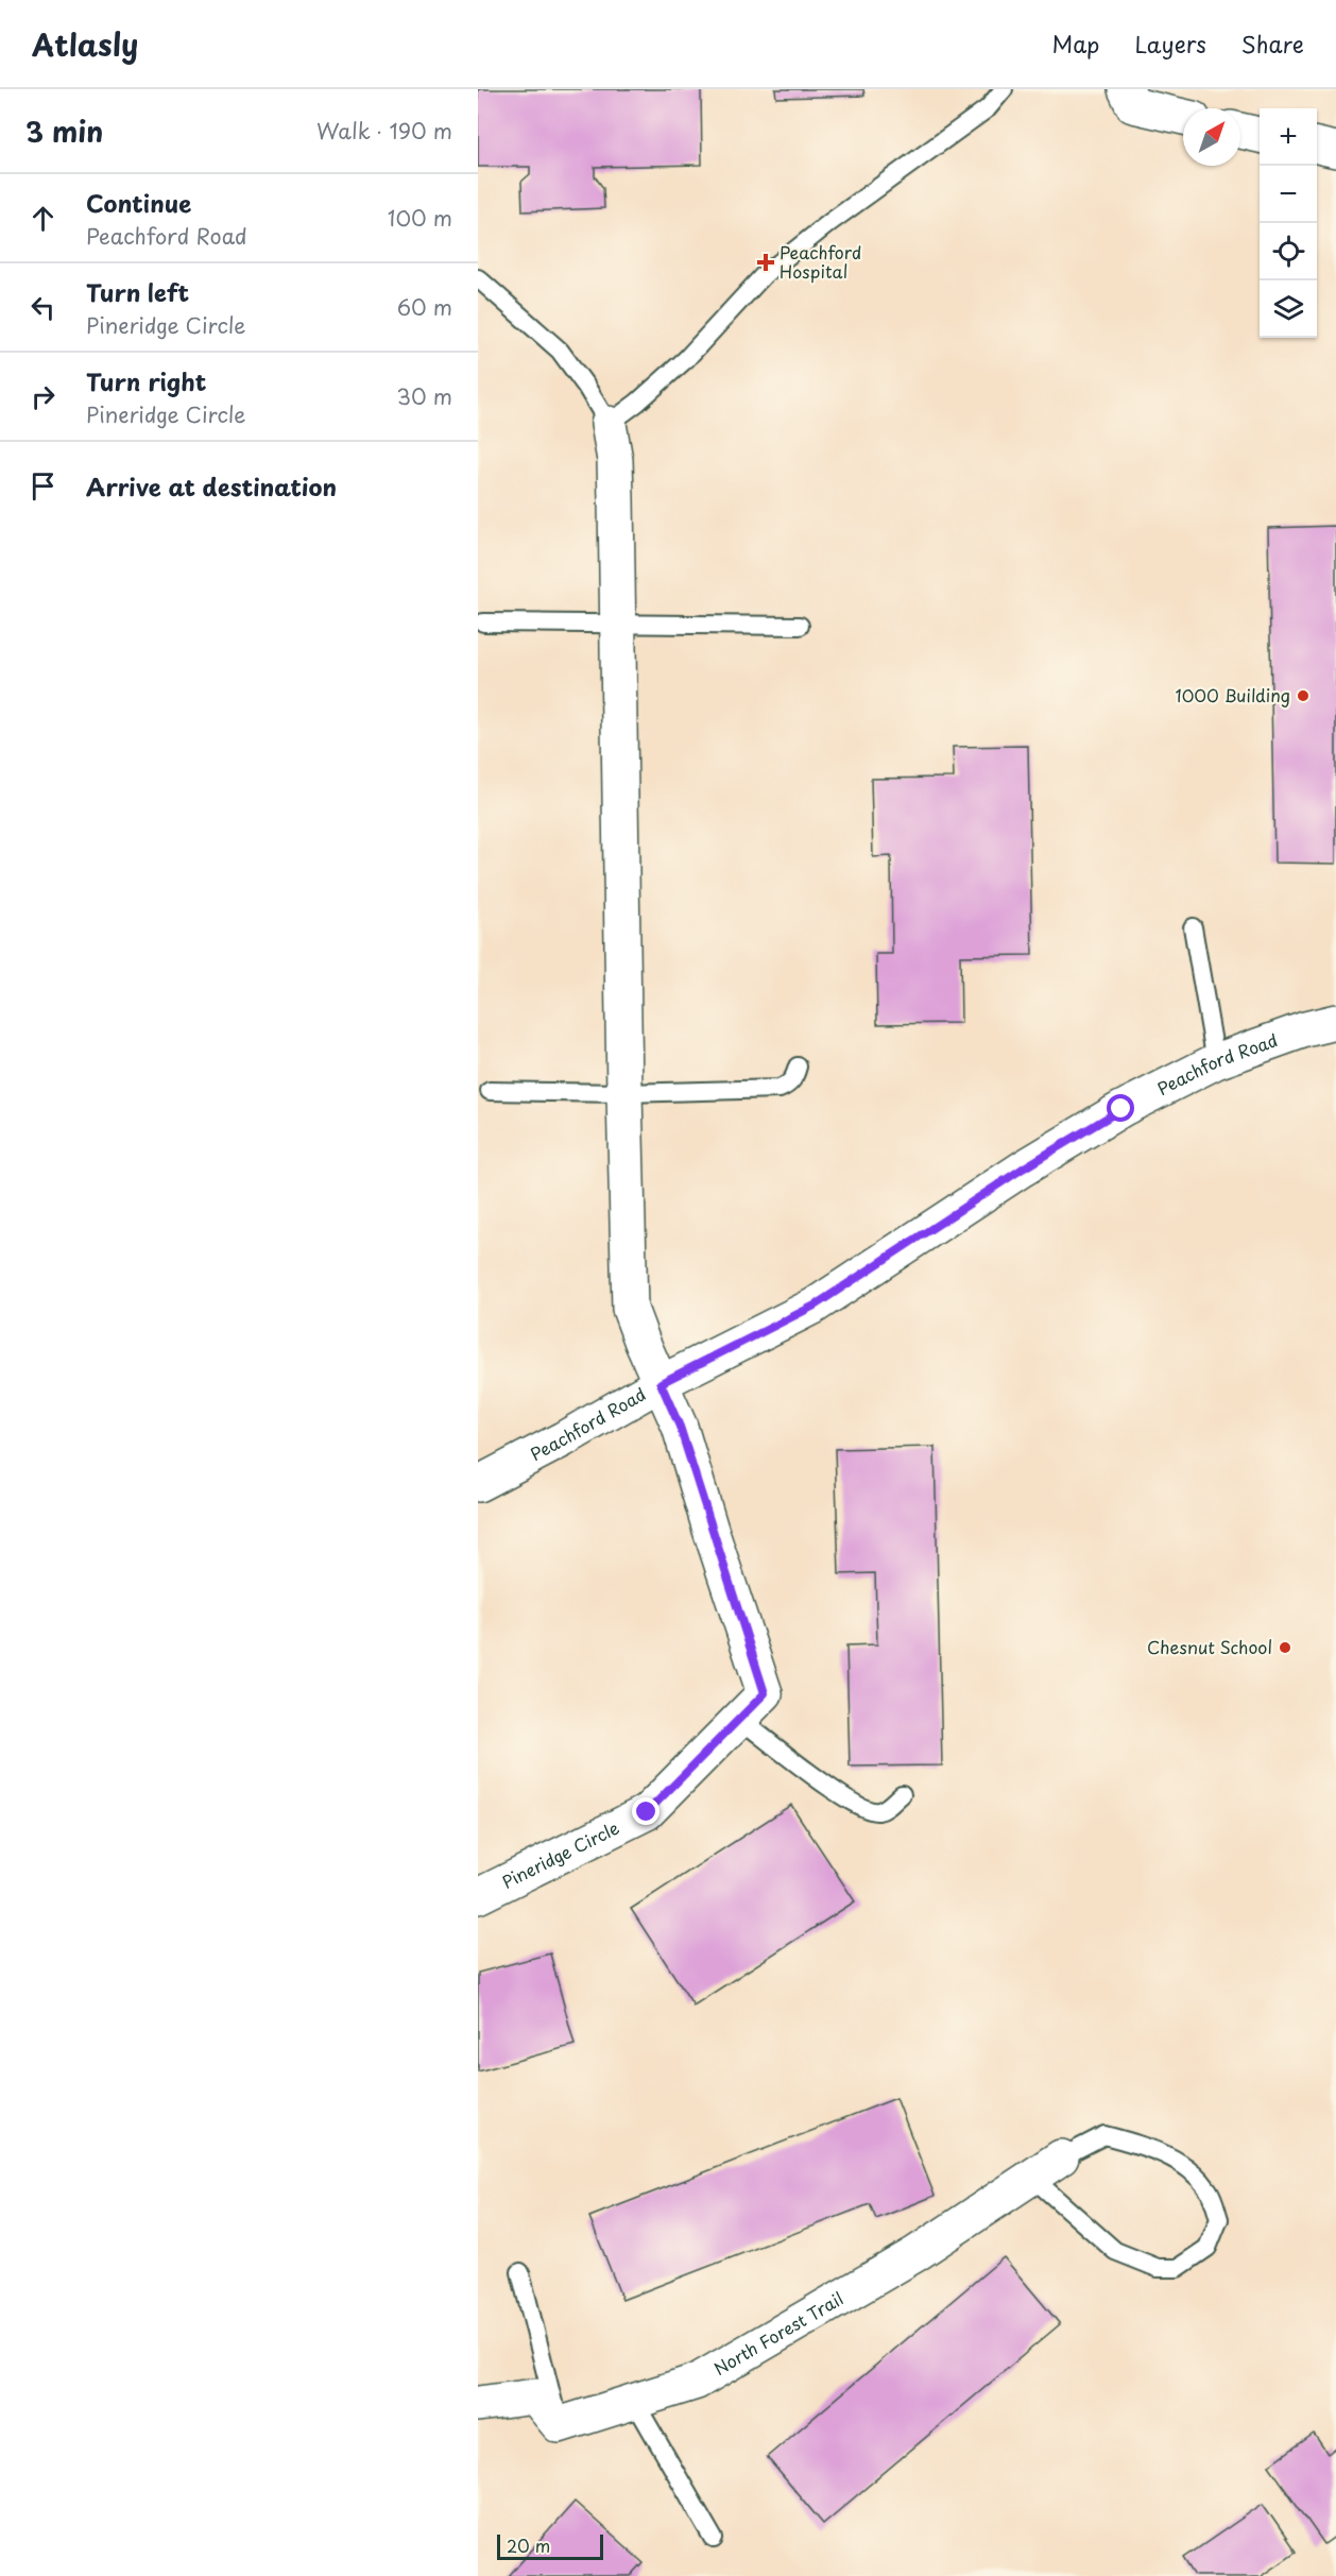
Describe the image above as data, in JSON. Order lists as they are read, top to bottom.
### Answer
{
  "streets": {
    "street": ["Peachford Road", "Pineridge Circle", "North Forest Trail"]
  },
  "crossings": [
    ["Peachford Road", "Pineridge Circle"]
  ],
  "places": {
    "health": ["Peachford Hospital"],
    "other": ["1000 Building", "Chesnut School"]
  },
  "scale_bar": "20 m",
  "north": "top right",
  "page": {
    "header": "Atlasly",
    "nav": ["Map", "Layers", "Share"],
    "heading": ["3 min", "Walk · 190 m"],
    "map_buttons": ["+", "−"],
    "list": [
      ["Continue", "Peachford Road", "100 m"],
      ["Turn left", "Pineridge Circle", "60 m"],
      ["Turn right", "Pineridge Circle", "30 m"],
      "Arrive at destination"
    ],
    "scale": "20 m"
  }
}
